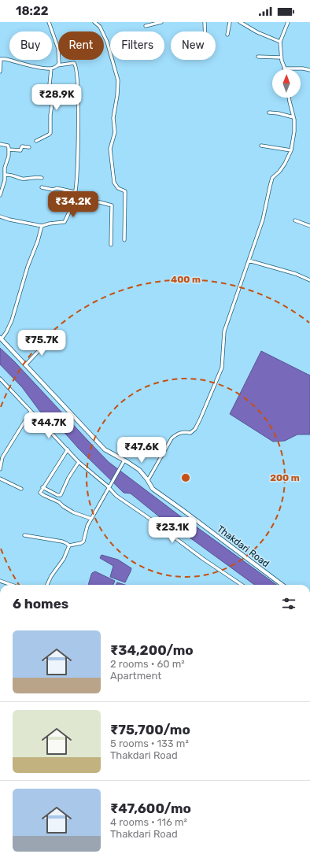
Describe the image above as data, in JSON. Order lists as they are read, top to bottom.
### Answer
{
  "streets": {
    "street": ["Thakdari Road"]
  },
  "north": "top",
  "page": {
    "status": "18:22",
    "chip": [
      "Buy",
      "Rent",
      "Filters",
      "New"
    ],
    "price": [
      "₹28.9K",
      "₹34.2K",
      "₹75.7K",
      "₹44.7K",
      "₹47.6K",
      "₹23.1K"
    ],
    "heading": "6 homes",
    "list": [
      {
        "name": "₹34,200/mo",
        "note": "2 rooms · 60 m² · Apartment"
      },
      {
        "name": "₹75,700/mo",
        "note": "5 rooms · 133 m² · Thakdari Road"
      },
      {
        "name": "₹47,600/mo",
        "note": "4 rooms · 116 m² · Thakdari Road"
      }
    ]
  },
  "rings": ["400 m", "200 m"]
}
